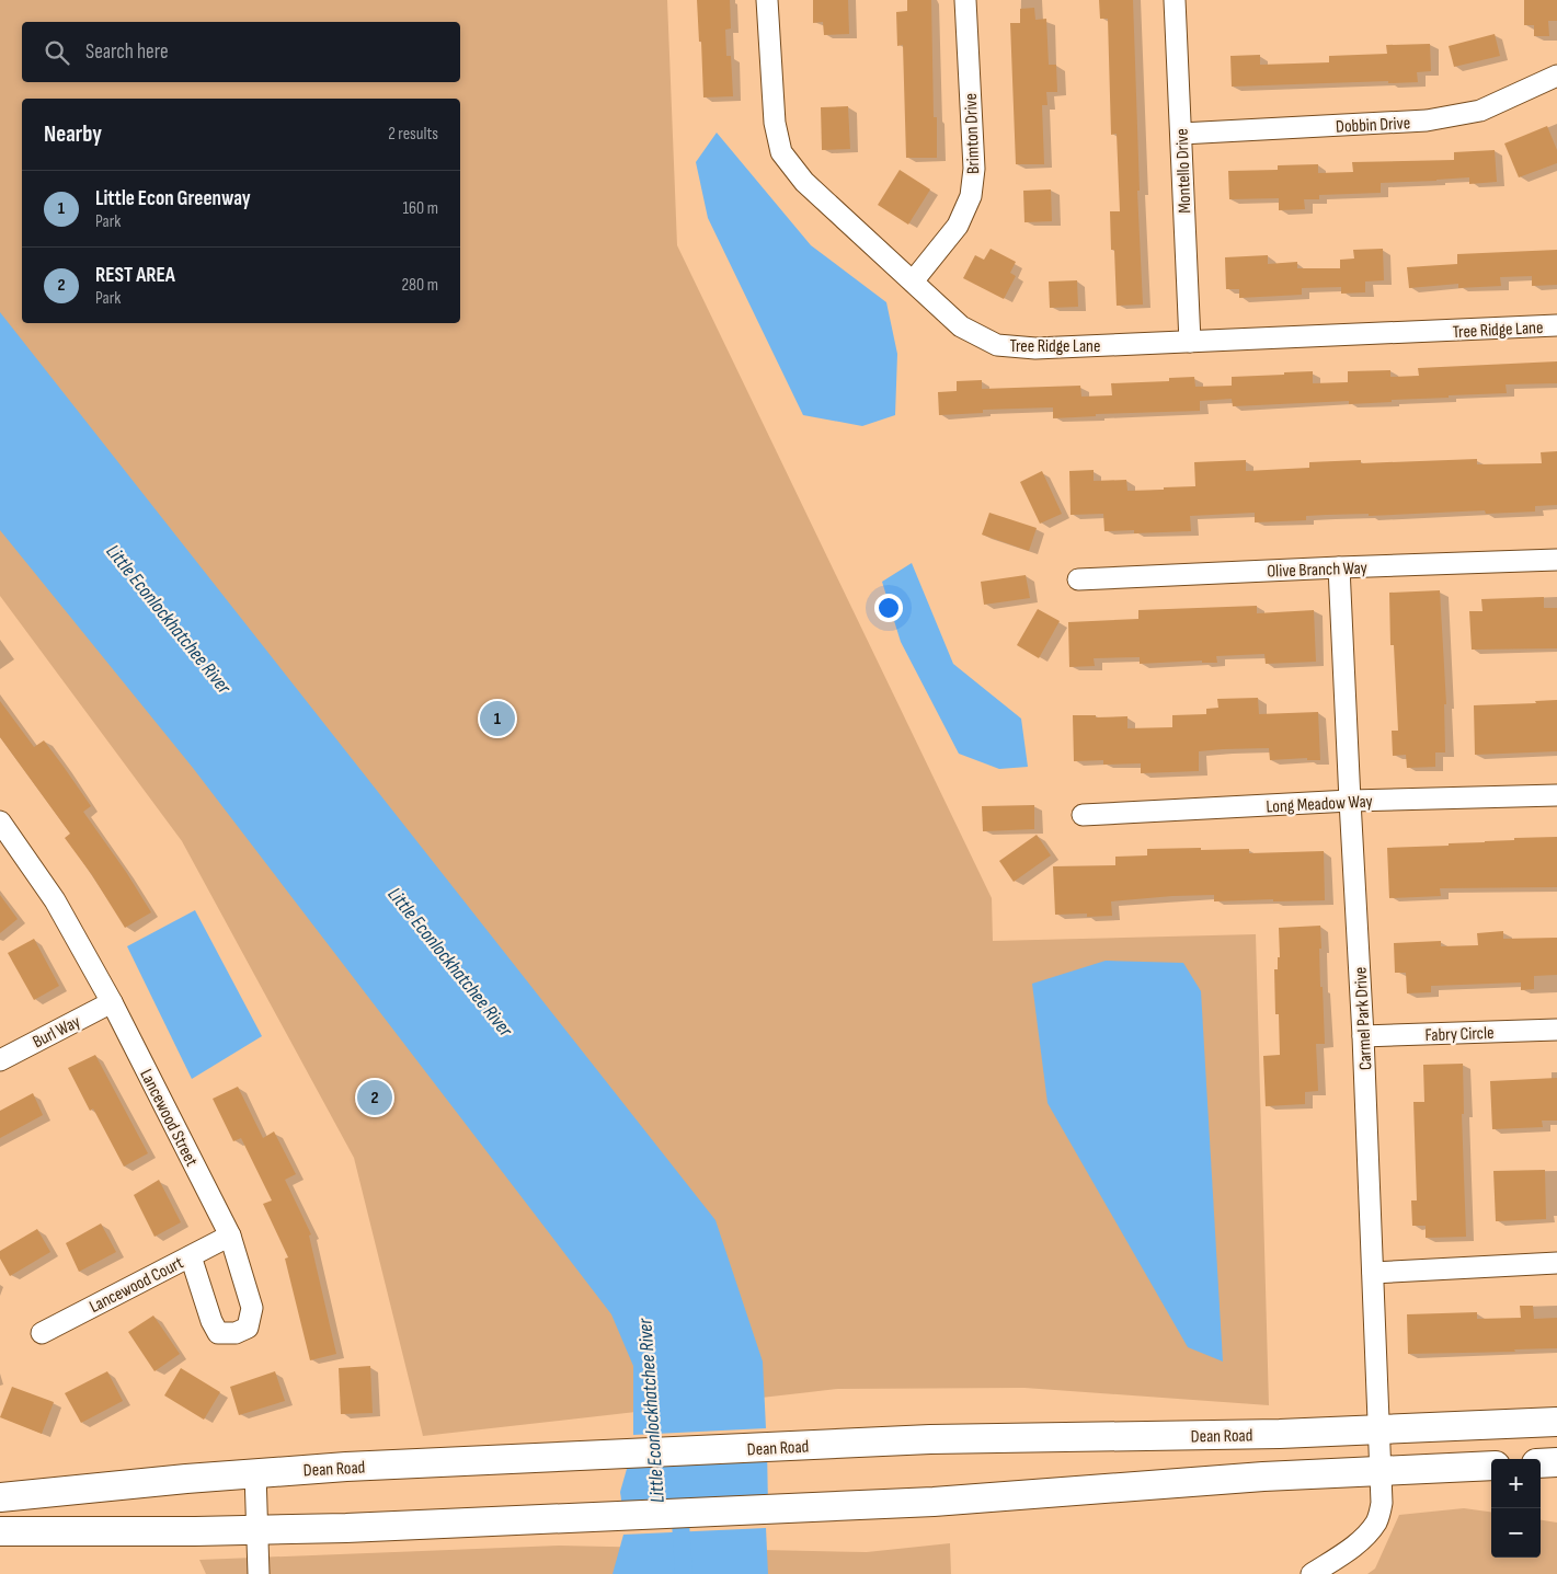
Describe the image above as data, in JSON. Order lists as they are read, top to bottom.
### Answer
{
  "streets": {
    "main road": ["Dean Road"],
    "street": [
      "Dobbin Drive",
      "Brimton Drive",
      "Montello Drive",
      "Tree Ridge Lane",
      "Olive Branch Way",
      "Long Meadow Way",
      "Carmel Park Drive",
      "Burl Way",
      "Fabry Circle",
      "Lancewood Street",
      "Lancewood Court"
    ]
  },
  "crossings": [
    ["Dobbin Drive", "Montello Drive"],
    ["Brimton Drive", "Tree Ridge Lane"],
    ["Montello Drive", "Tree Ridge Lane"],
    ["Olive Branch Way", "Carmel Park Drive"],
    ["Long Meadow Way", "Carmel Park Drive"],
    ["Carmel Park Drive", "Fabry Circle"],
    ["Carmel Park Drive", "Dean Road"],
    ["Burl Way", "Lancewood Street"],
    ["Lancewood Street", "Lancewood Court"]
  ],
  "water": ["Little Econlockhatchee River"],
  "page": {
    "search": "Search here",
    "heading": ["Nearby", "2 results"],
    "list": [
      {
        "mark": "1",
        "name": "Little Econ Greenway",
        "note": "Park",
        "value": "160 m"
      },
      {
        "mark": "2",
        "name": "REST AREA",
        "note": "Park",
        "value": "280 m"
      }
    ],
    "pins": ["1", "2"],
    "map_buttons": ["+", "−"]
  }
}
